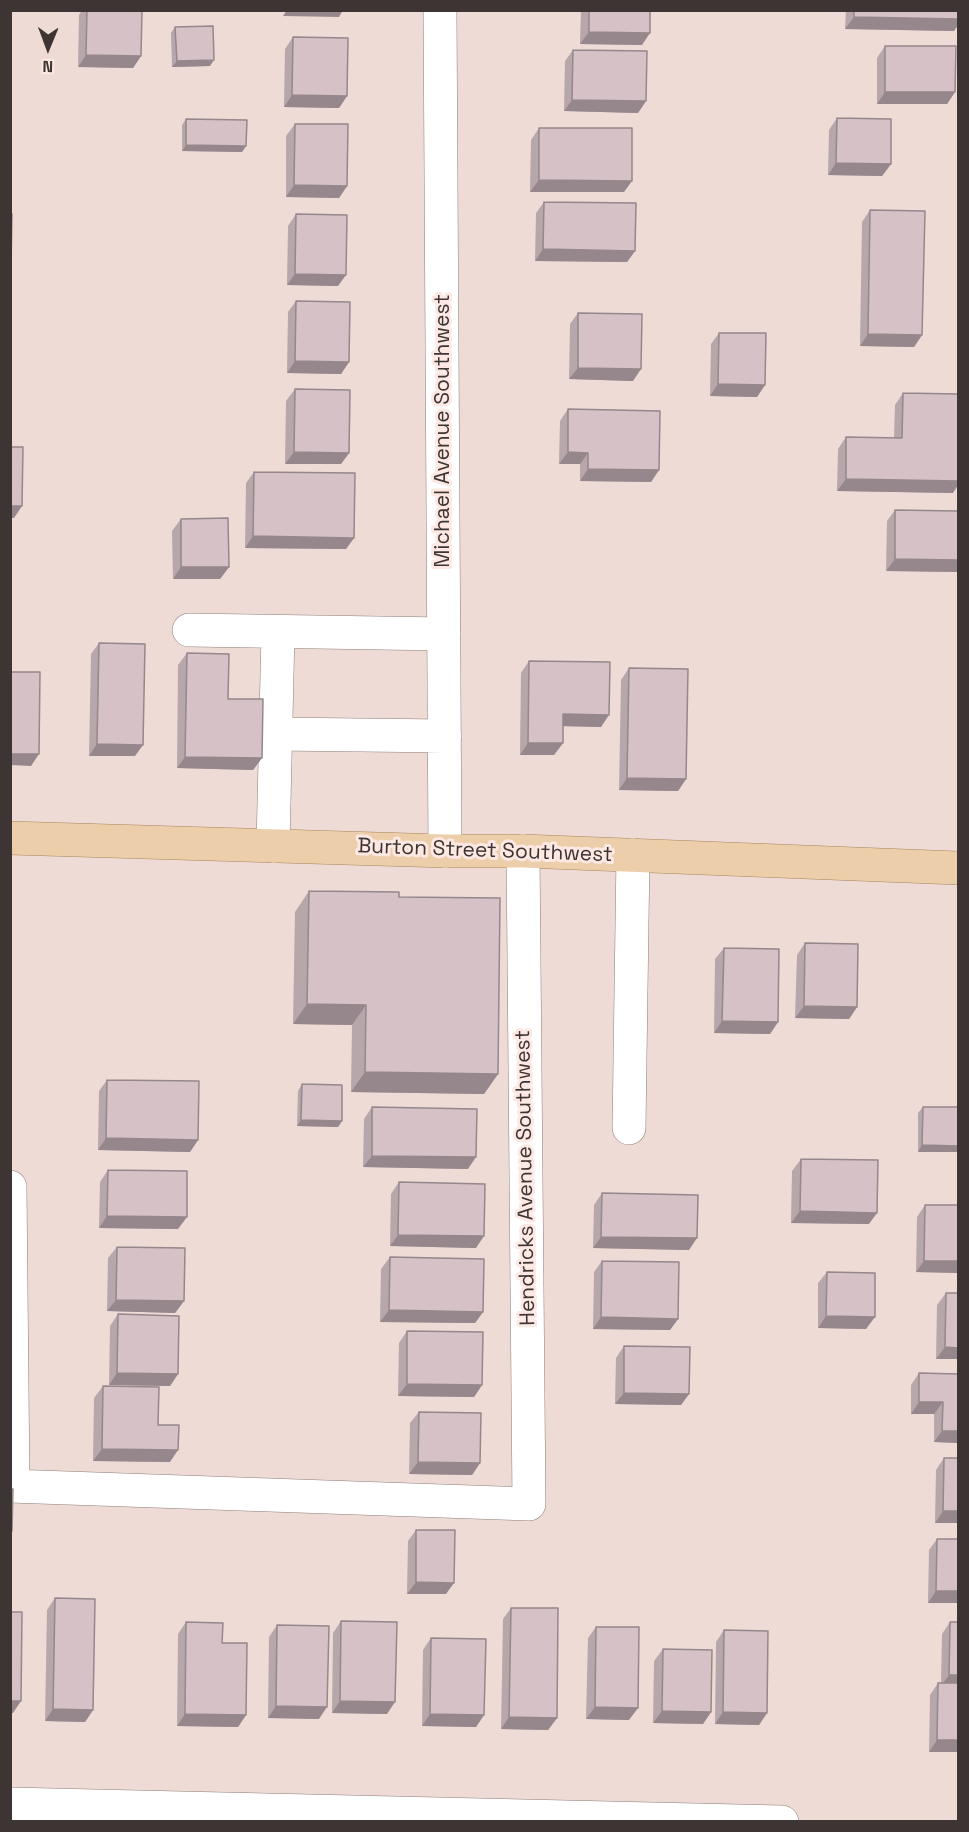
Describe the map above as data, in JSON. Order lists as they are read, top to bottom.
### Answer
{
  "streets": {
    "main road": ["Burton Street Southwest"],
    "street": ["Michael Avenue Southwest", "Hendricks Avenue Southwest"]
  },
  "crossings": [
    ["Michael Avenue Southwest", "Burton Street Southwest"],
    ["Burton Street Southwest", "Hendricks Avenue Southwest"]
  ],
  "north": "bottom"
}
